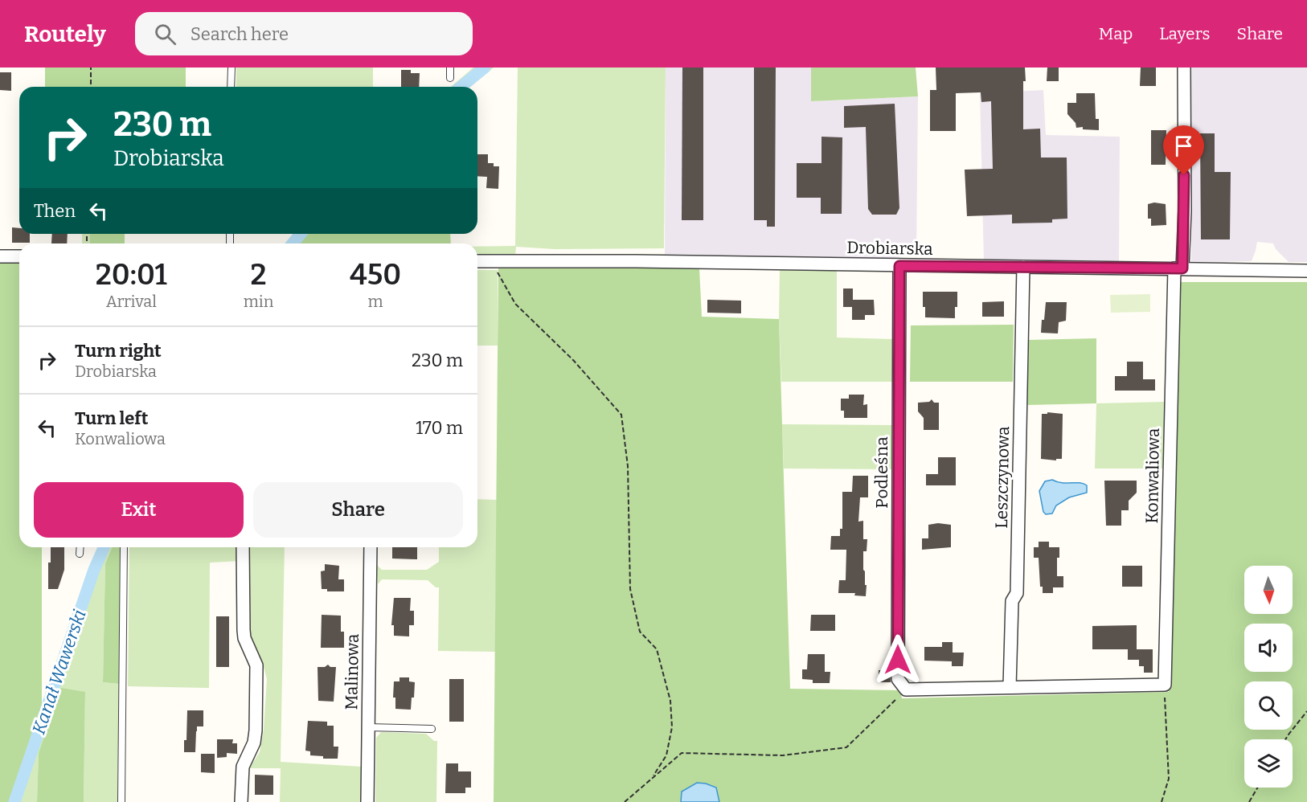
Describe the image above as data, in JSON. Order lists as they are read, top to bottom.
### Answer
{
  "streets": {
    "street": [
      "Drobiarska",
      "Podleśna",
      "Konwaliowa",
      "Leszczynowa",
      "Malinowa"
    ]
  },
  "crossings": [
    ["Drobiarska", "Podleśna"],
    ["Drobiarska", "Konwaliowa"],
    ["Drobiarska", "Leszczynowa"],
    ["Podleśna", "Konwaliowa"],
    ["Podleśna", "Leszczynowa"],
    ["Konwaliowa", "Leszczynowa"]
  ],
  "water": ["Kanał Wawerski"],
  "north": "bottom",
  "page": {
    "header": "Routely",
    "search": "Search here",
    "nav": ["Map", "Layers", "Share"],
    "turn": ["230 m", "Drobiarska"],
    "then": "Then",
    "eta": [
      "20:01",
      "Arrival",
      "2",
      "min",
      "450",
      "m"
    ],
    "list": [
      {
        "name": "Turn right",
        "note": "Drobiarska",
        "value": "230 m"
      },
      {
        "name": "Turn left",
        "note": "Konwaliowa",
        "value": "170 m"
      }
    ],
    "buttons": ["Exit", "Share"]
  }
}
